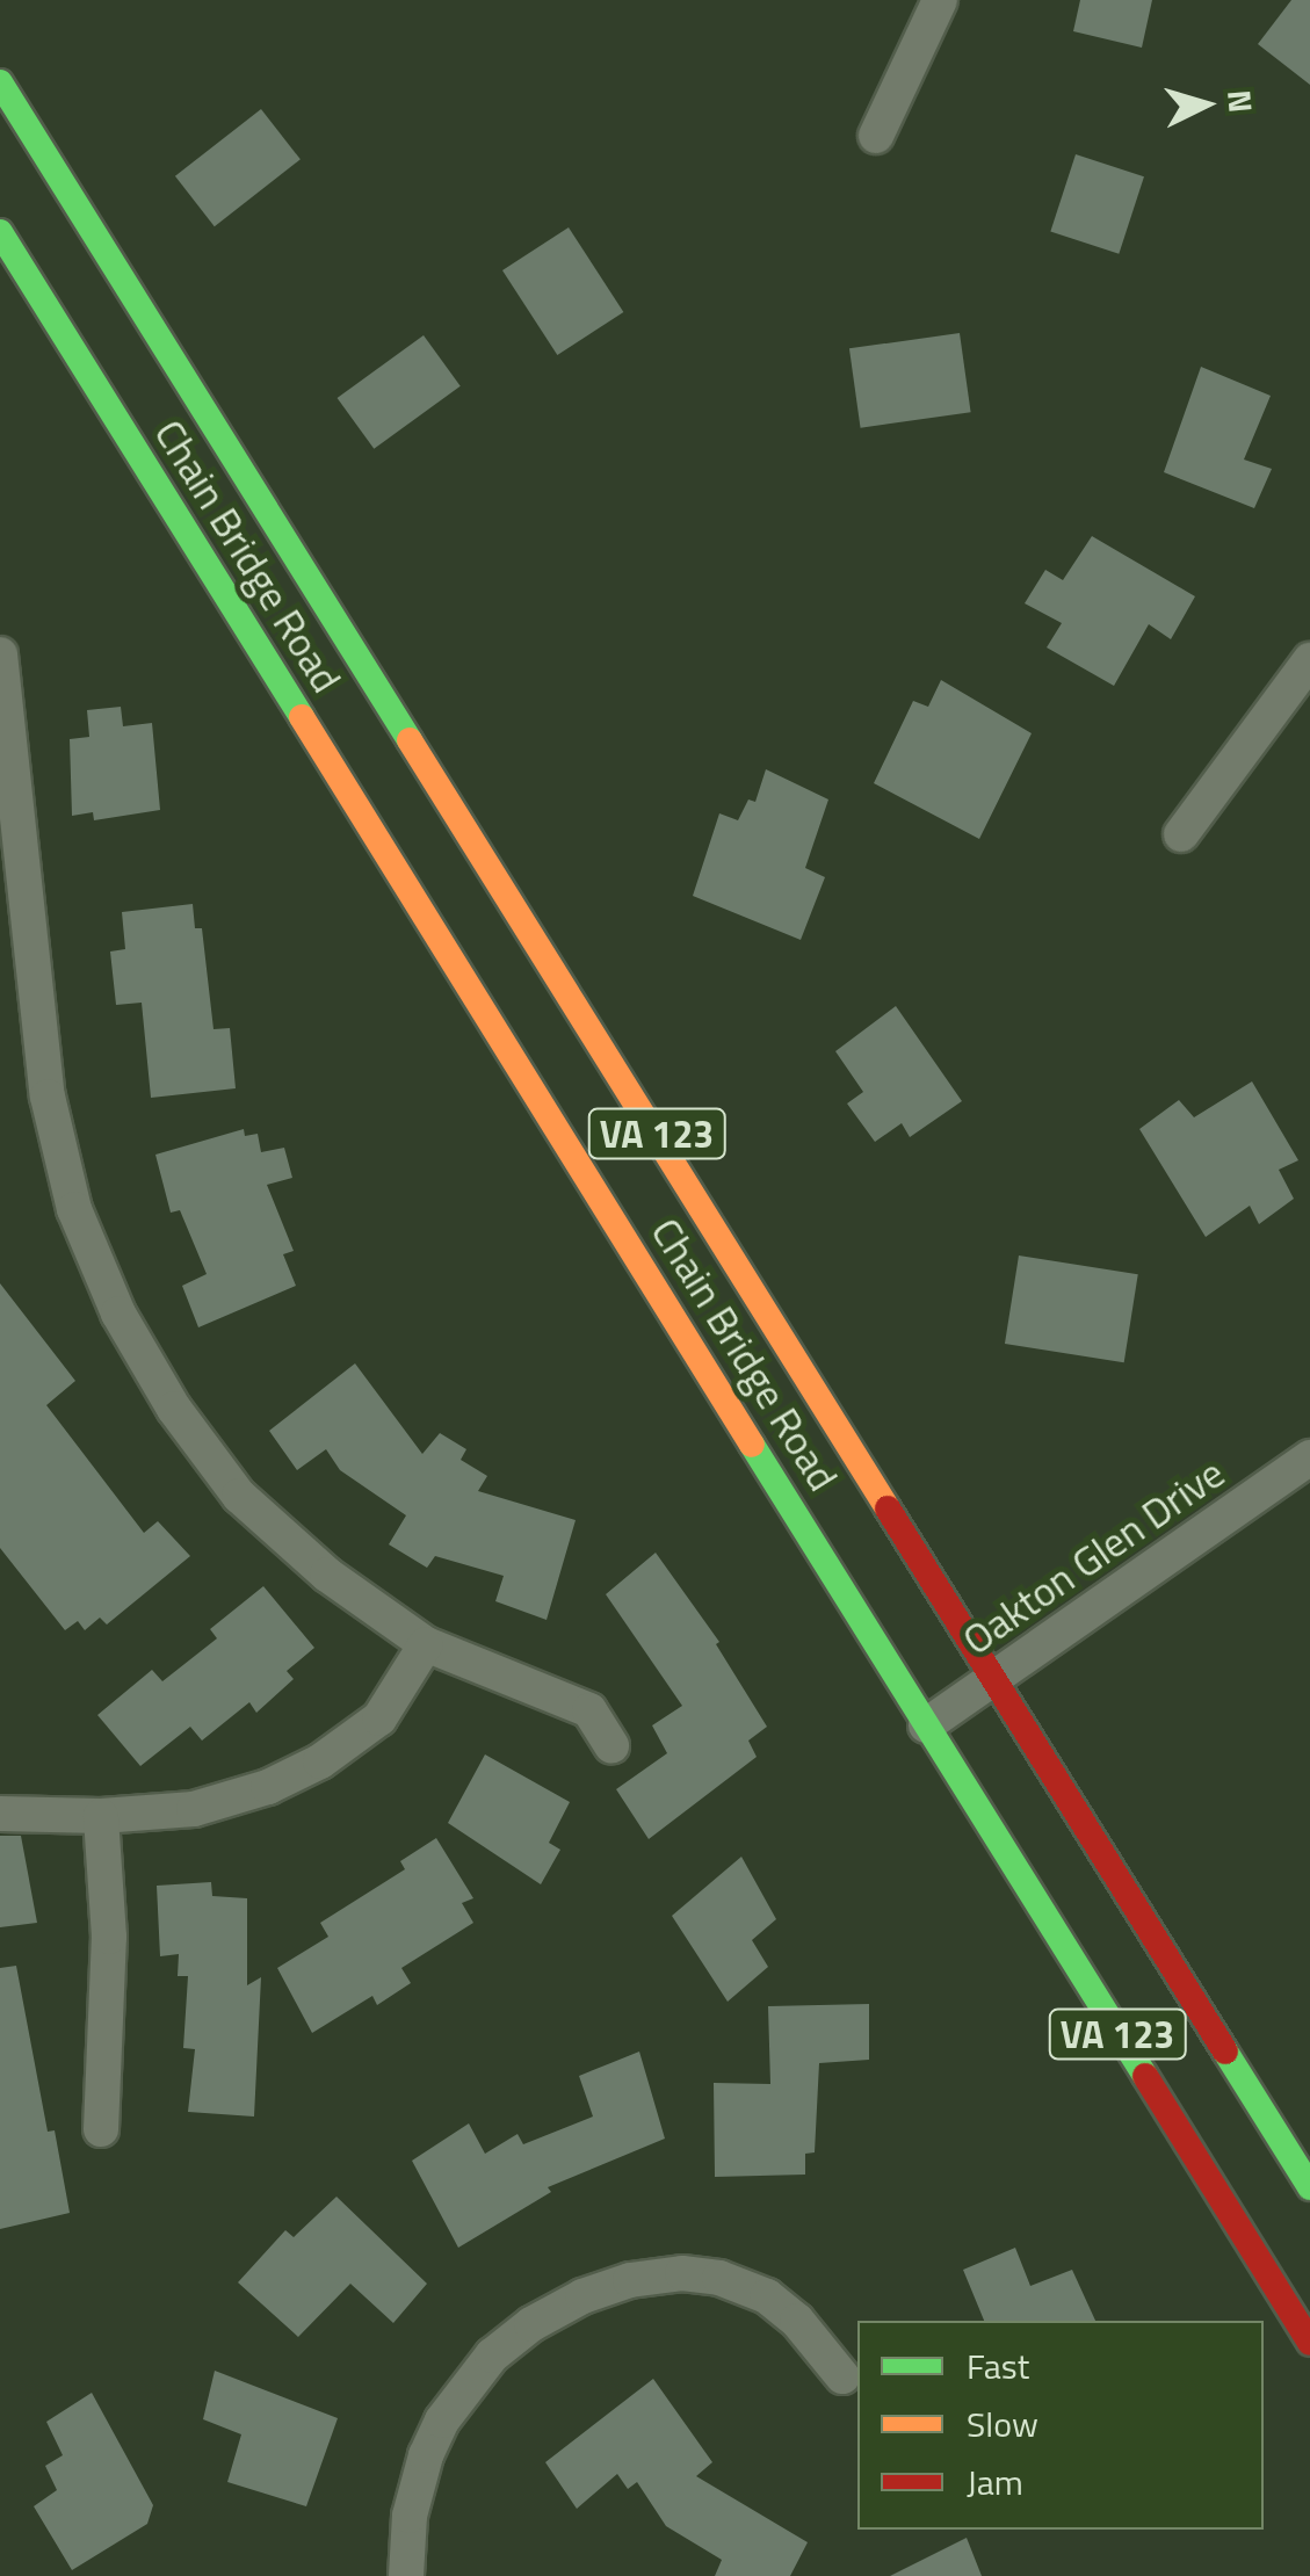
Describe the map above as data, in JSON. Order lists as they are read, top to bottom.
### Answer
{
  "streets": {
    "main road": ["Chain Bridge Road", "VA 123"],
    "street": ["Oakton Glen Drive"]
  },
  "crossings": [
    ["Chain Bridge Road", "Oakton Glen Drive"]
  ],
  "legend": ["Fast", "Slow", "Jam"],
  "north": "right"
}
